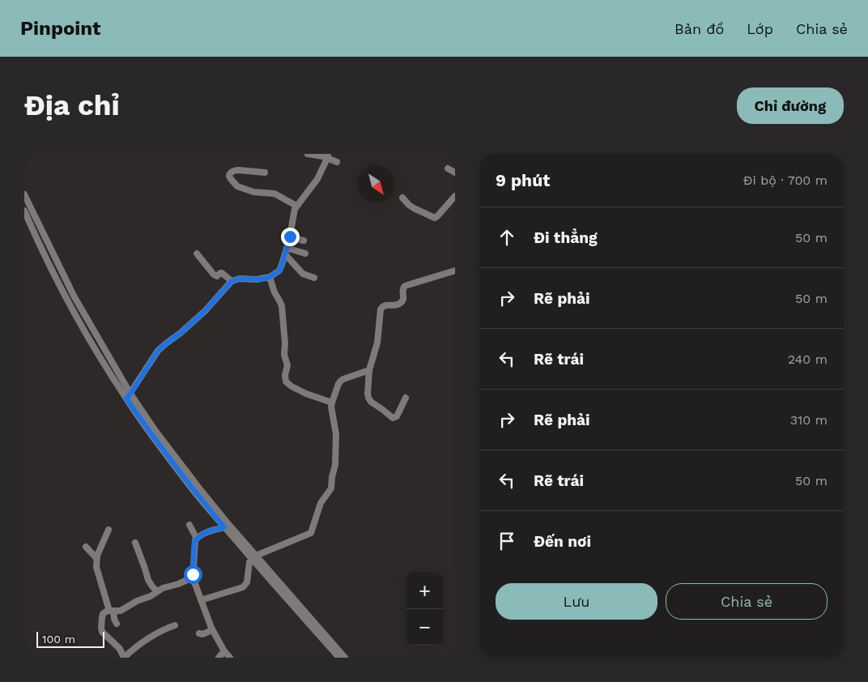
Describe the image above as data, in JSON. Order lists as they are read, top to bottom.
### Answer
{
  "scale_bar": "100 m",
  "north": "bottom right",
  "page": {
    "header": "Pinpoint",
    "nav": ["Bản đồ", "Lớp", "Chia sẻ"],
    "buttons": [
      "Chỉ đường",
      ["Lưu", "Chia sẻ"]
    ],
    "title": "Địa chỉ",
    "heading": ["9 phút", "Đi bộ · 700 m"],
    "list": [
      ["Đi thẳng", "50 m"],
      ["Rẽ phải", "50 m"],
      ["Rẽ trái", "240 m"],
      ["Rẽ phải", "310 m"],
      ["Rẽ trái", "50 m"],
      "Đến nơi"
    ],
    "map_buttons": ["+", "−"],
    "scale": "100 m"
  }
}
